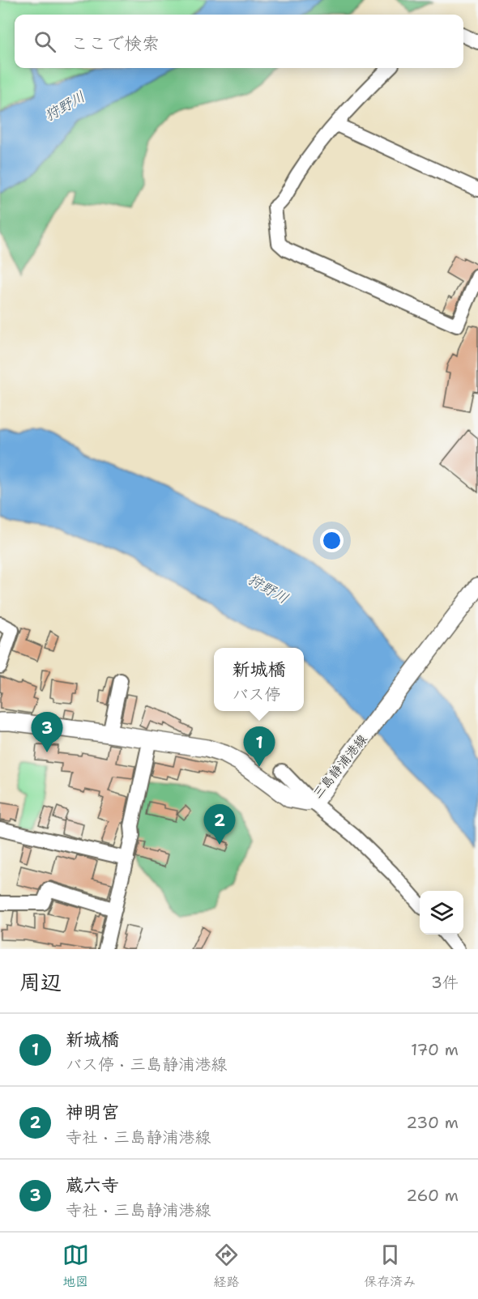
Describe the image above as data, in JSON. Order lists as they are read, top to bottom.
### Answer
{
  "streets": {
    "main road": ["三島静浦港線"]
  },
  "water": ["狩野川"],
  "page": {
    "search": "ここで検索",
    "popup": ["新城橋", "バス停"],
    "pins": ["3", "1", "2"],
    "heading": ["周辺", "3件"],
    "list": [
      {
        "mark": "1",
        "name": "新城橋",
        "note": "バス停 · 三島静浦港線",
        "value": "170 m"
      },
      {
        "mark": "2",
        "name": "神明宮",
        "note": "寺社 · 三島静浦港線",
        "value": "230 m"
      },
      {
        "mark": "3",
        "name": "蔵六寺",
        "note": "寺社 · 三島静浦港線",
        "value": "260 m"
      }
    ],
    "nav": ["地図", "経路", "保存済み"]
  }
}
